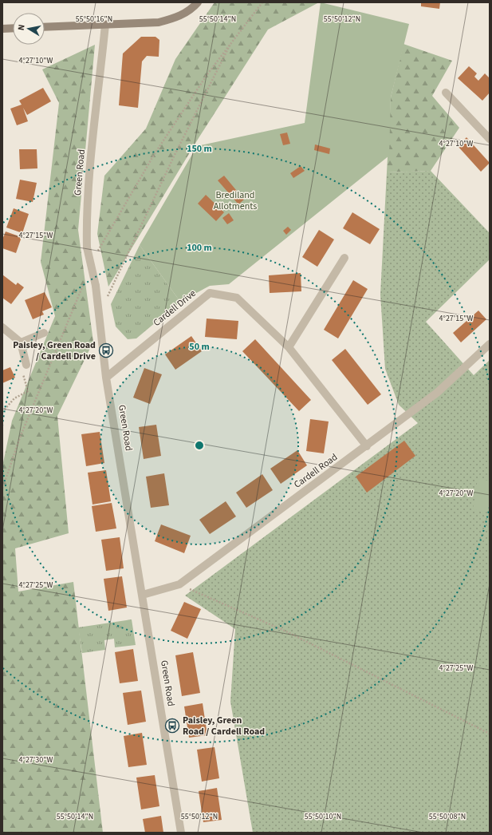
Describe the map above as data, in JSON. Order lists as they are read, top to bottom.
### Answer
{
  "streets": {
    "street": ["Green Road", "Cardell Drive", "Cardell Road"]
  },
  "crossings": [
    ["Green Road", "Cardell Drive"],
    ["Green Road", "Cardell Road"],
    ["Cardell Drive", "Cardell Road"]
  ],
  "parks": ["Brediland Allotments"],
  "places": {
    "bus stop": ["Paisley, Green Road / Cardell Drive", "Paisley, Green Road / Cardell Road"]
  },
  "north": "left",
  "coordinates": [
    "55°50'14\"N",
    "55°50'12\"N",
    "55°50'16\"N",
    "4°27'10\"W",
    "4°27'15\"W",
    "4°27'20\"W",
    "4°27'25\"W",
    "4°27'30\"W",
    "55°50'10\"N",
    "55°50'08\"N"
  ],
  "rings": ["150 m", "100 m", "50 m"]
}
